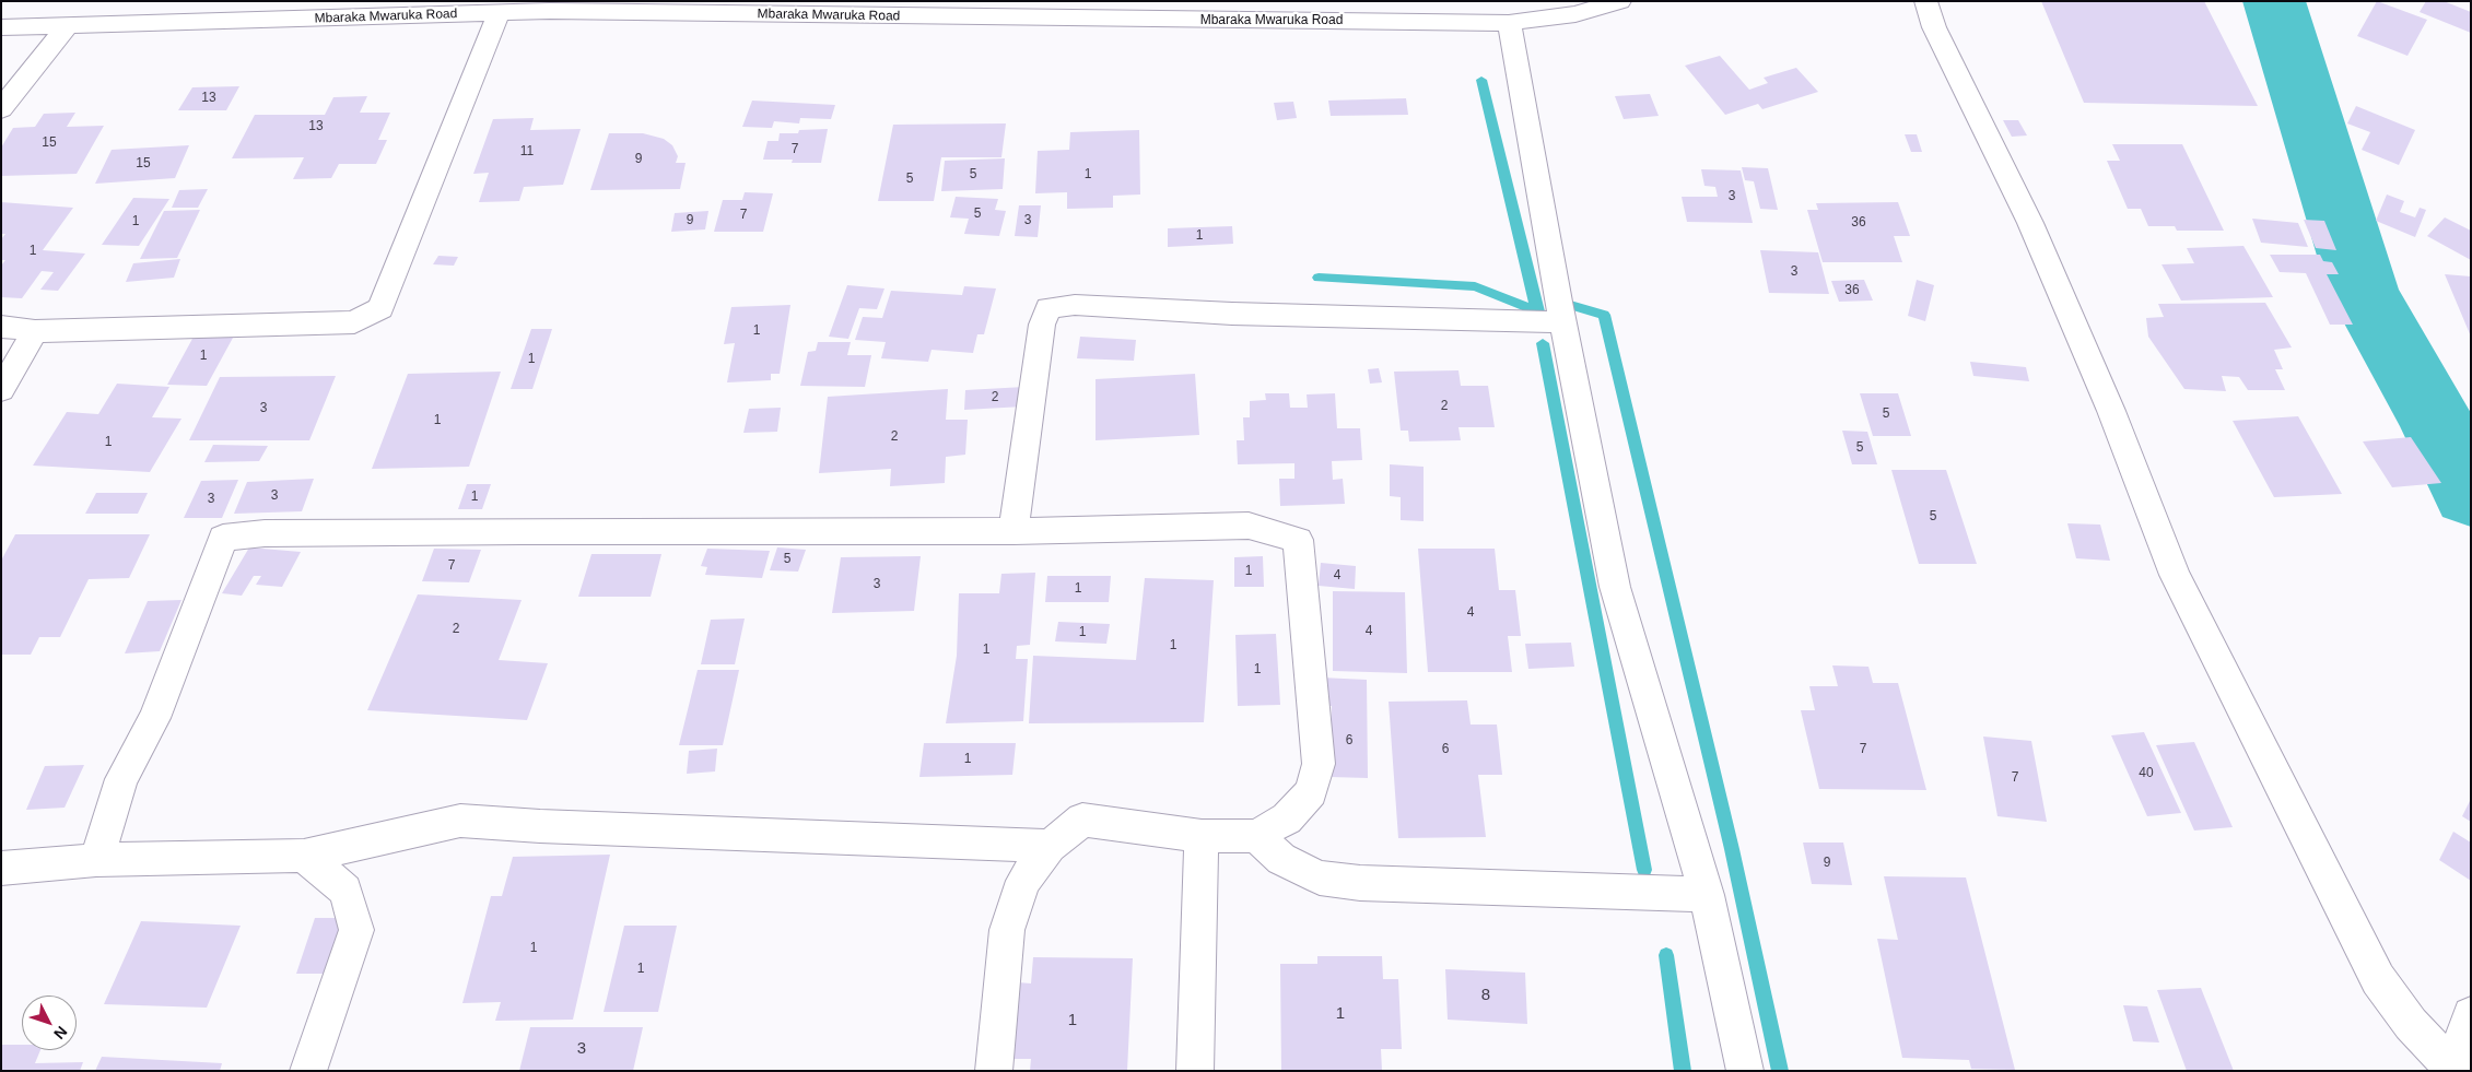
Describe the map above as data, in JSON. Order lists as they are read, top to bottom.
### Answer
{
  "streets": {
    "street": ["Mbaraka Mwaruka Road"]
  },
  "house_numbers": [
    "13",
    "13",
    "15",
    "7",
    "11",
    "9",
    "15",
    "5",
    "1",
    "5",
    "3",
    "5",
    "7",
    "9",
    "3",
    "1",
    "36",
    "1",
    "1",
    "3",
    "36",
    "1",
    "1",
    "1",
    "2",
    "2",
    "3",
    "5",
    "1",
    "2",
    "1",
    "5",
    "3",
    "1",
    "3",
    "5",
    "5",
    "7",
    "1",
    "4",
    "3",
    "1",
    "4",
    "2",
    "4",
    "1",
    "1",
    "1",
    "1",
    "6",
    "6",
    "7",
    "1",
    "40",
    "7",
    "9",
    "1",
    "1",
    "8",
    "1",
    "1",
    "3"
  ],
  "north": "bottom right"
}
